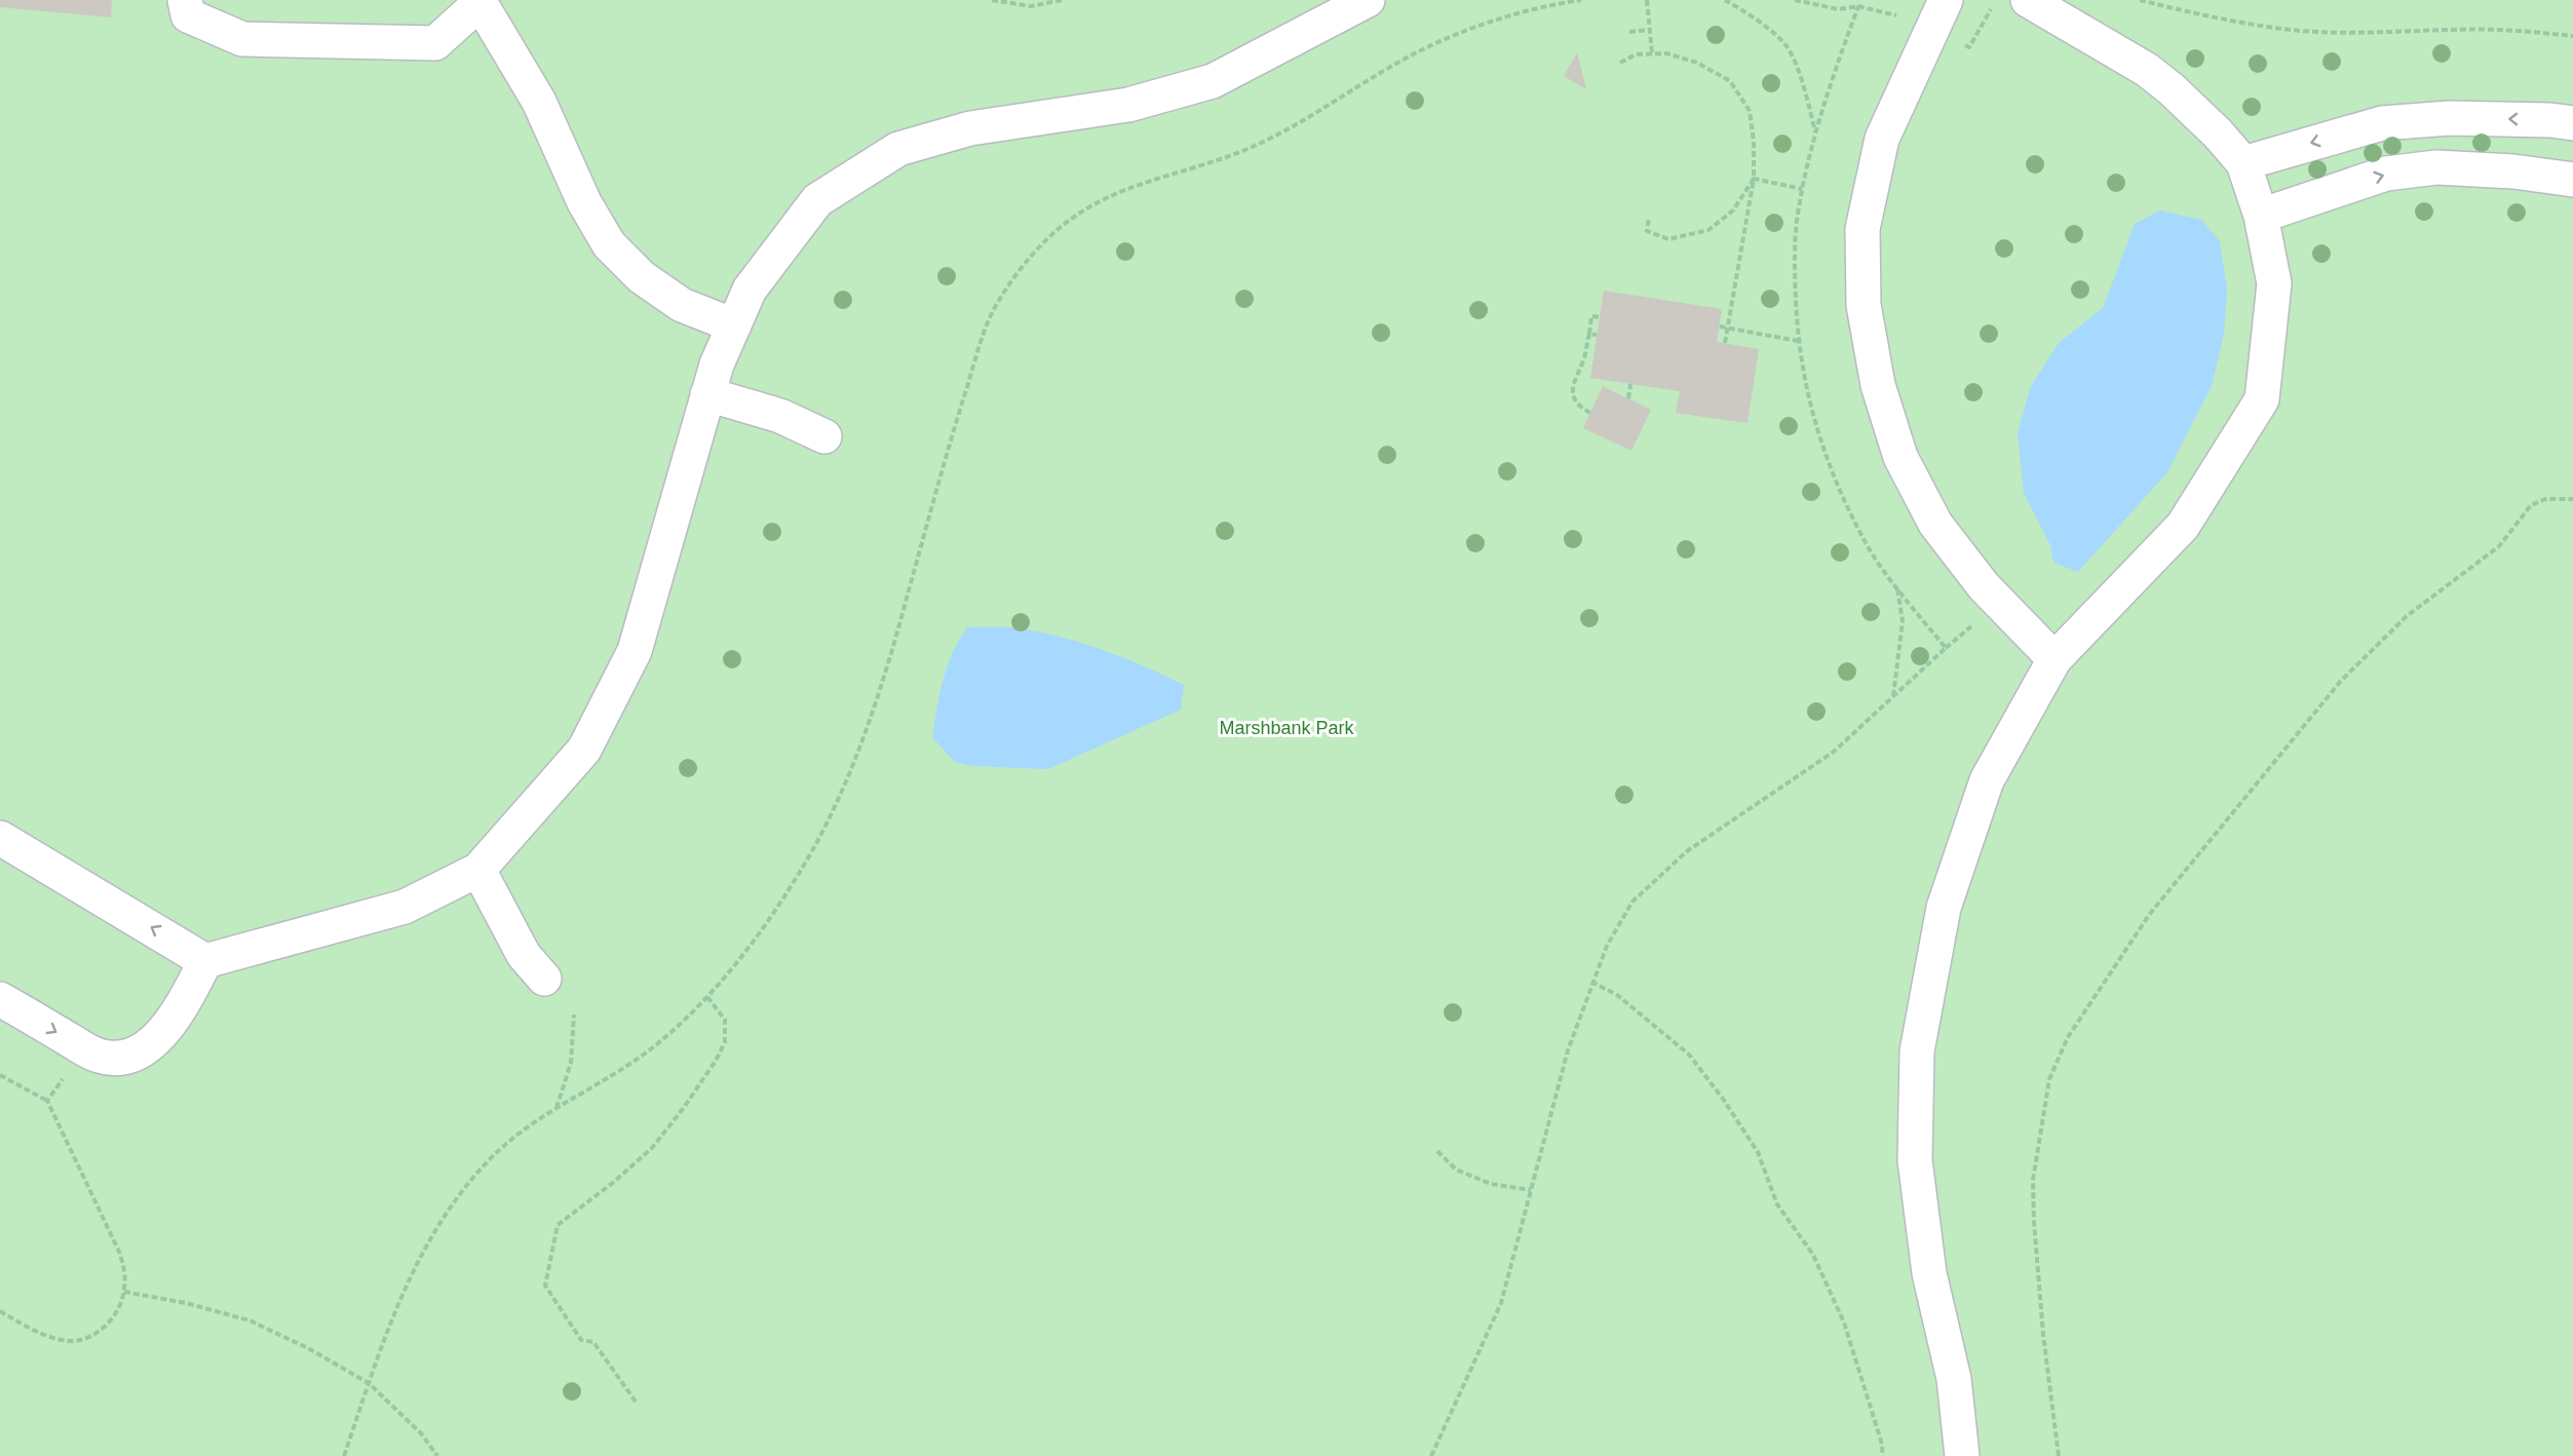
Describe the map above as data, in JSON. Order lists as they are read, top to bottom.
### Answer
{
  "parks": ["Marshbank Park"]
}
